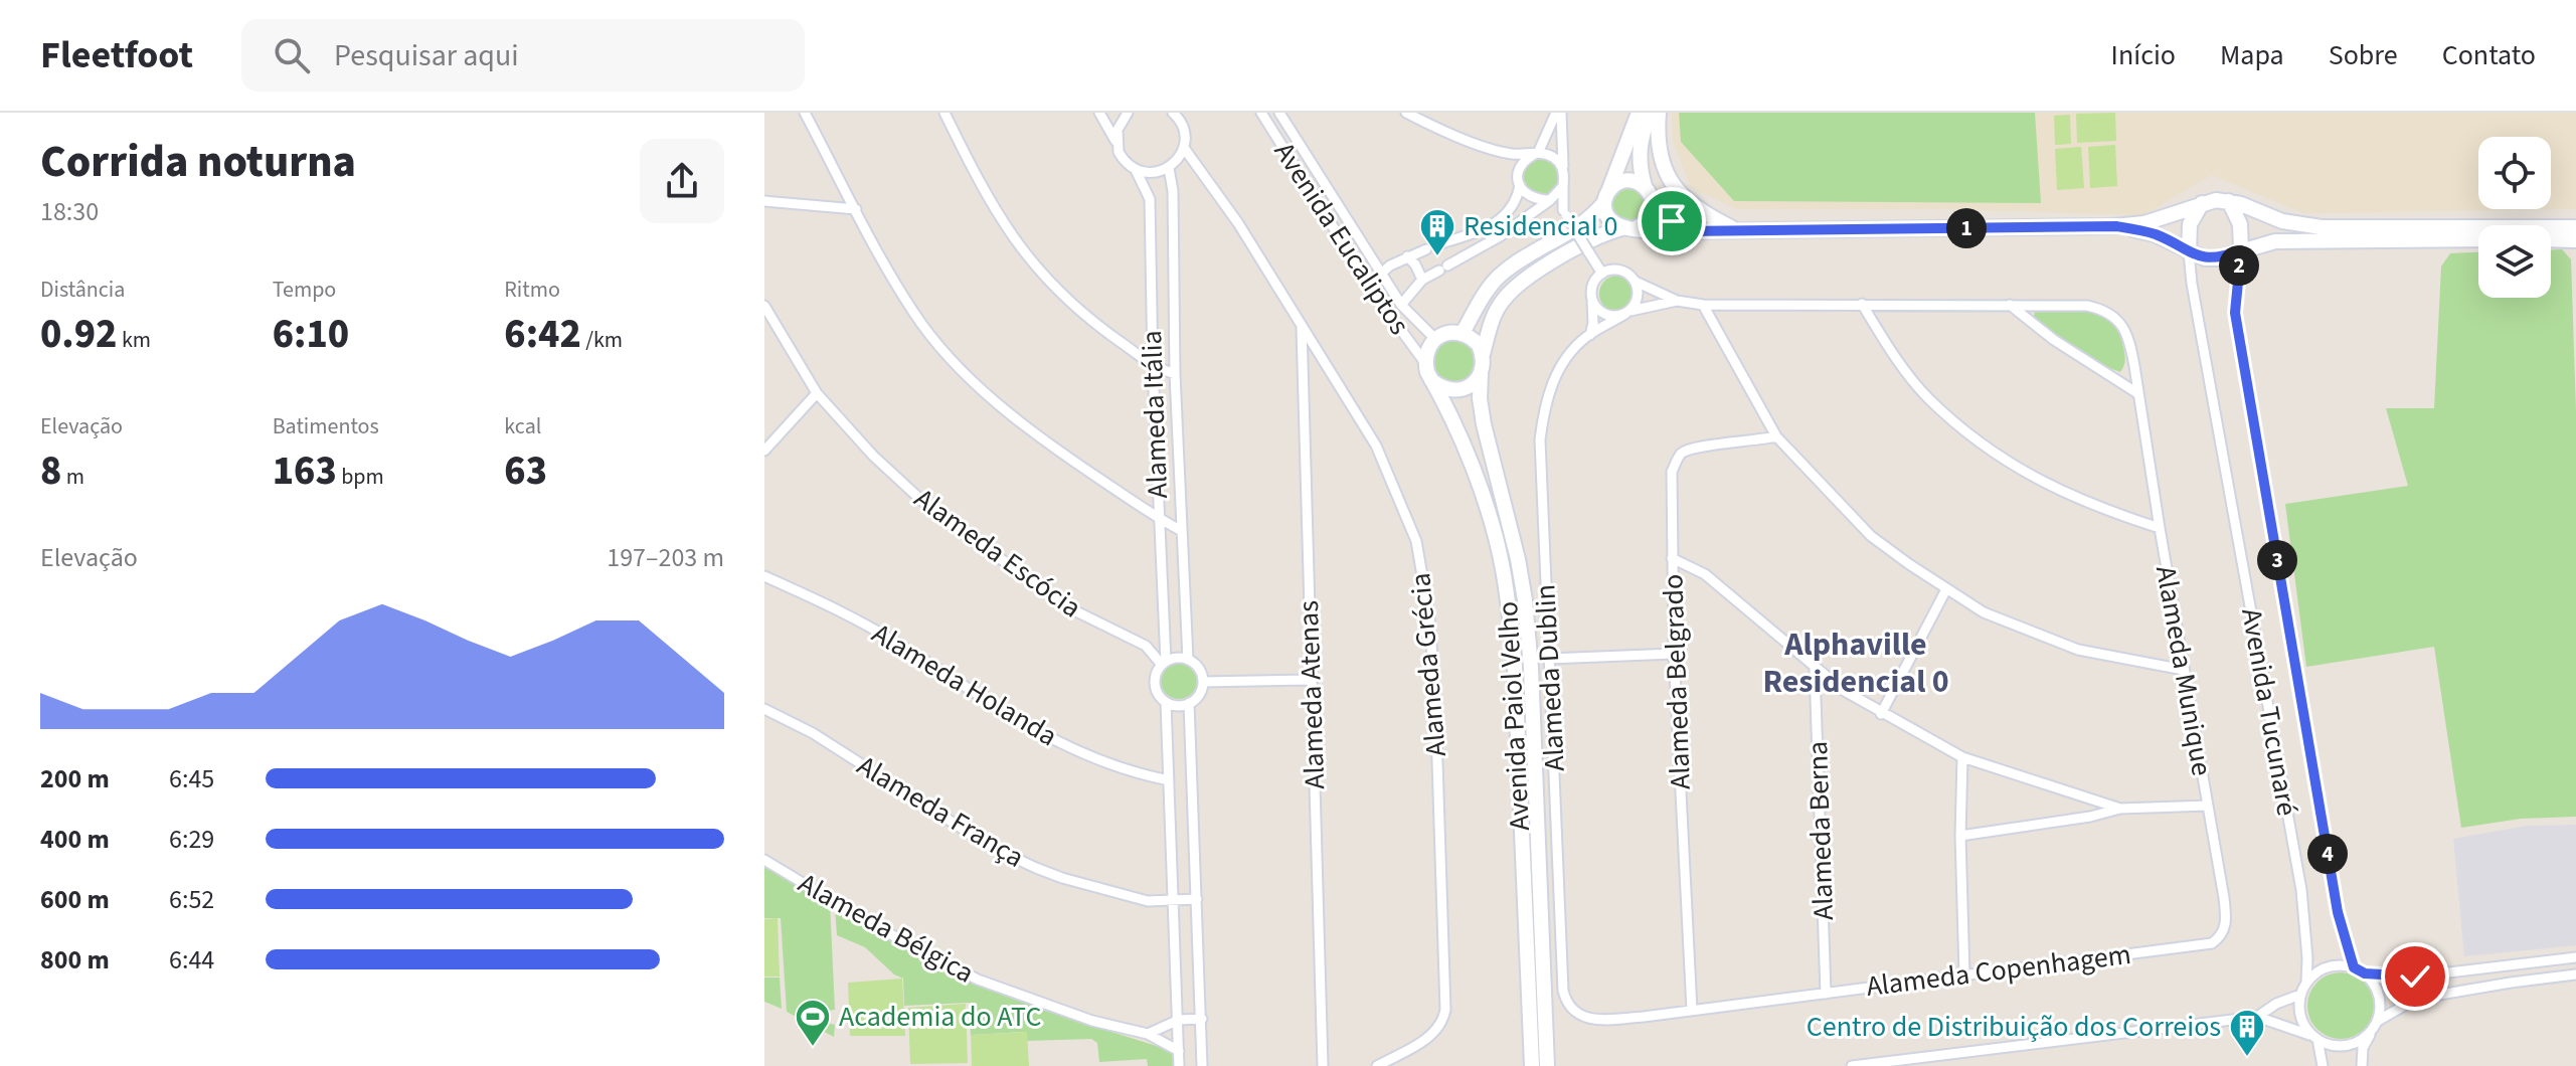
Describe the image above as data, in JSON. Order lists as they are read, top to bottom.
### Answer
{
  "streets": {
    "main road": ["Avenida Paiol Velho"],
    "street": [
      "Avenida Eucaliptos",
      "Alameda Itália",
      "Alameda Escócia",
      "Alameda Grécia",
      "Alameda Munique",
      "Alameda Dublin",
      "Alameda Belgrado",
      "Alameda Holanda",
      "Alameda Atenas",
      "Avenida Tucunaré",
      "Alameda França",
      "Alameda Berna",
      "Alameda Bélgica",
      "Alameda Copenhagem"
    ]
  },
  "crossings": [
    ["Avenida Eucaliptos", "Avenida Paiol Velho"],
    ["Alameda Itália", "Alameda Escócia"],
    ["Alameda Grécia", "Alameda Atenas"],
    ["Alameda Munique", "Alameda Dublin"],
    ["Alameda Munique", "Alameda Copenhagem"],
    ["Alameda Dublin", "Alameda Copenhagem"],
    ["Alameda Belgrado", "Alameda Copenhagem"],
    ["Alameda Berna", "Alameda Copenhagem"]
  ],
  "districts": ["Alphaville Residencial 0"],
  "places": {
    "building": ["Residencial 0", "Centro de Distribuição dos Correios"],
    "sports": ["Academia do ATC"]
  },
  "page": {
    "header": "Fleetfoot",
    "search": "Pesquisar aqui",
    "nav": [
      "Início",
      "Mapa",
      "Sobre",
      "Contato"
    ],
    "heading": ["Corrida noturna", "18:30"],
    "pins": [
      "1",
      "2",
      "3",
      "4"
    ],
    "stats": [
      ["Distância", "0.92 km"],
      ["Tempo", "6:10"],
      ["Ritmo", "6:42 /km"],
      ["Elevação", "8 m"],
      ["Batimentos", "163 bpm"],
      ["kcal", "63"]
    ],
    "chart": ["Elevação", "197–203 m"],
    "list": [
      {
        "name": "200 m",
        "note": "6:45"
      },
      {
        "name": "400 m",
        "note": "6:29"
      },
      {
        "name": "600 m",
        "note": "6:52"
      },
      {
        "name": "800 m",
        "note": "6:44"
      }
    ]
  }
}
